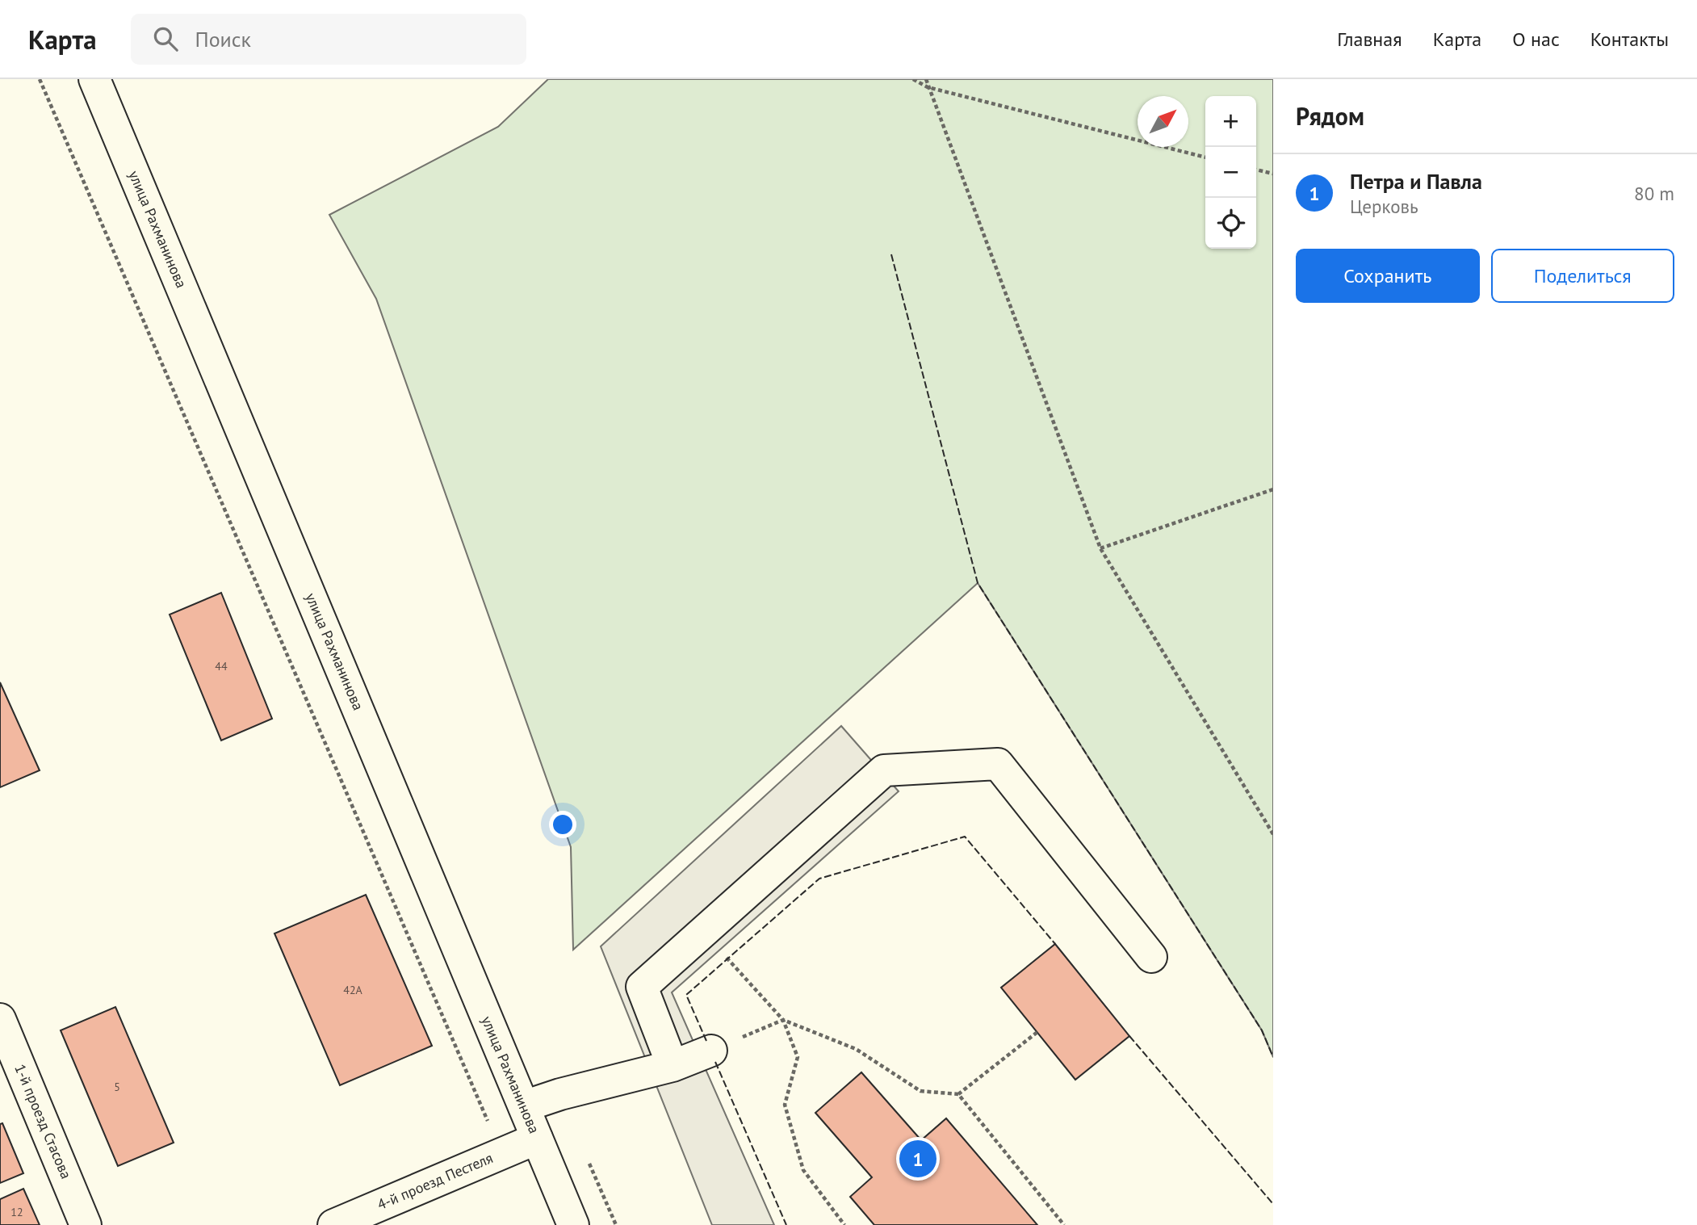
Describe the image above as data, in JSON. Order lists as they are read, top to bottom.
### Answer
{
  "streets": {
    "main road": ["улица Рахманинова", "1-й проезд Стасова", "4-й проезд Пестеля"]
  },
  "crossings": [
    ["улица Рахманинова", "4-й проезд Пестеля"]
  ],
  "house_numbers": [
    "44",
    "42А",
    "5",
    "12"
  ],
  "north": "top right",
  "page": {
    "header": "Карта",
    "search": "Поиск",
    "nav": [
      "Главная",
      "Карта",
      "О нас",
      "Контакты"
    ],
    "heading": "Рядом",
    "map_buttons": ["+", "−"],
    "list": [
      {
        "mark": "1",
        "name": "Петра и Павла",
        "note": "Церковь",
        "value": "80 m"
      }
    ],
    "buttons": ["Сохранить", "Поделиться"],
    "pins": "1"
  }
}
